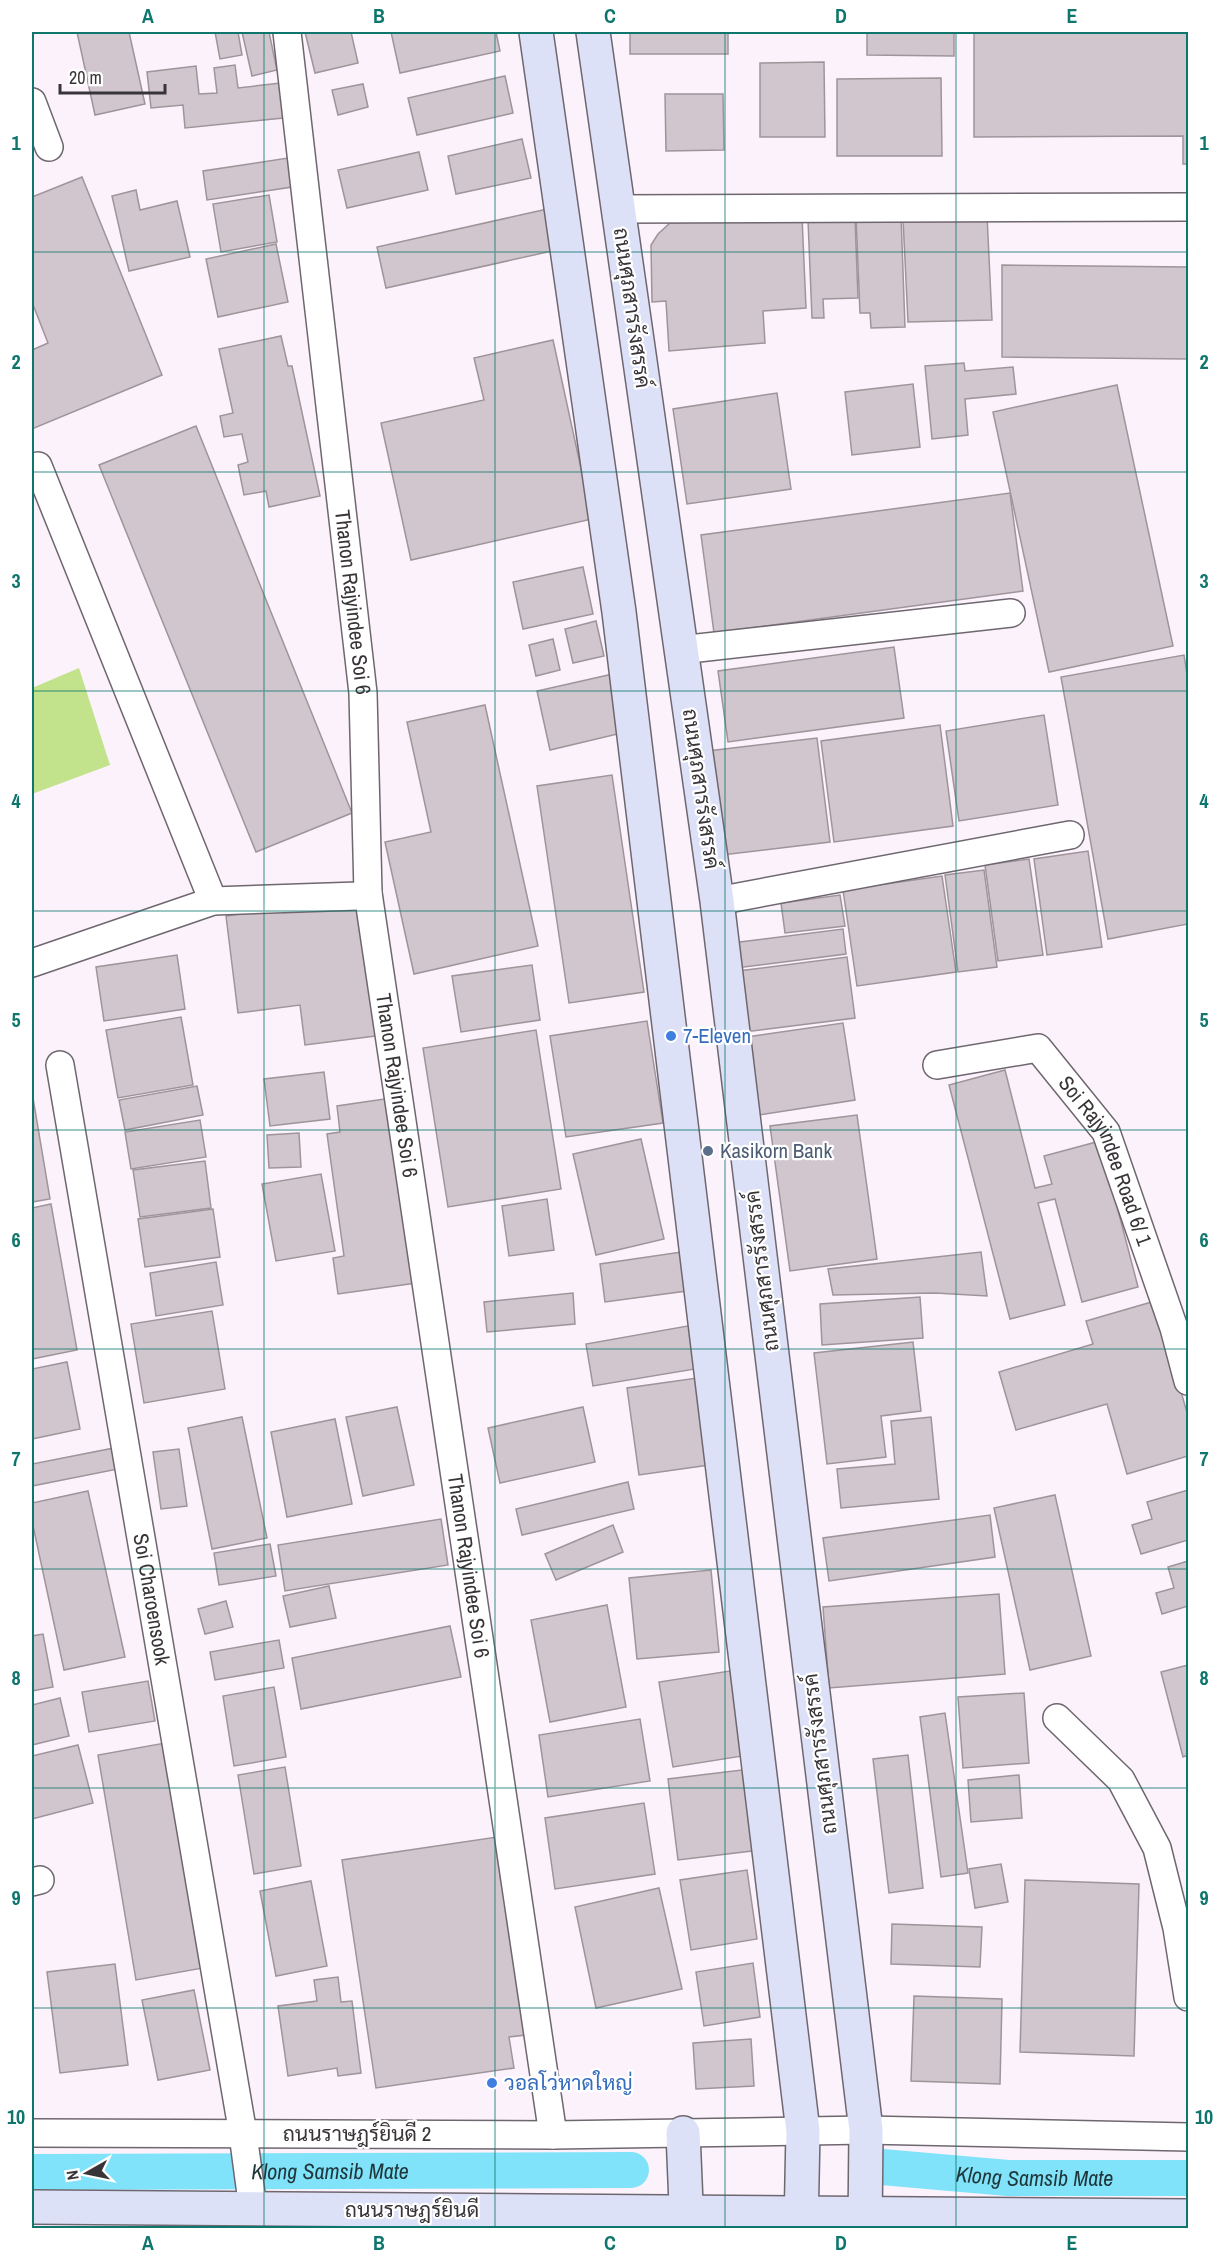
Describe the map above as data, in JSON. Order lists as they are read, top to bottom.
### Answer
{
  "streets": {
    "street": [
      "ถนนศุภสารรังสรรค์",
      "Thanon Rajyindee Soi 6",
      "Soi Rajyindee Road 6/ 1",
      "Soi Charoensook",
      "ถนนราษฎร์ยินดี 2",
      "ถนนราษฎร์ยินดี"
    ]
  },
  "crossings": [
    ["ถนนศุภสารรังสรรค์", "ถนนราษฎร์ยินดี 2"],
    ["ถนนศุภสารรังสรรค์", "ถนนราษฎร์ยินดี"],
    ["Thanon Rajyindee Soi 6", "ถนนราษฎร์ยินดี 2"],
    ["Soi Charoensook", "ถนนราษฎร์ยินดี 2"],
    ["Soi Charoensook", "ถนนราษฎร์ยินดี"],
    ["ถนนราษฎร์ยินดี 2", "ถนนราษฎร์ยินดี"]
  ],
  "water": ["Klong Samsib Mate"],
  "places": ["7-Eleven", "Kasikorn Bank", "วอลโว่หาดใหญ่"],
  "scale_bar": "20 m",
  "north": "left",
  "grid": {
    "columns": [
      "A",
      "B",
      "C",
      "D",
      "E"
    ],
    "rows": [
      "1",
      "2",
      "3",
      "4",
      "5",
      "6",
      "7",
      "8",
      "9",
      "10"
    ]
  }
}
